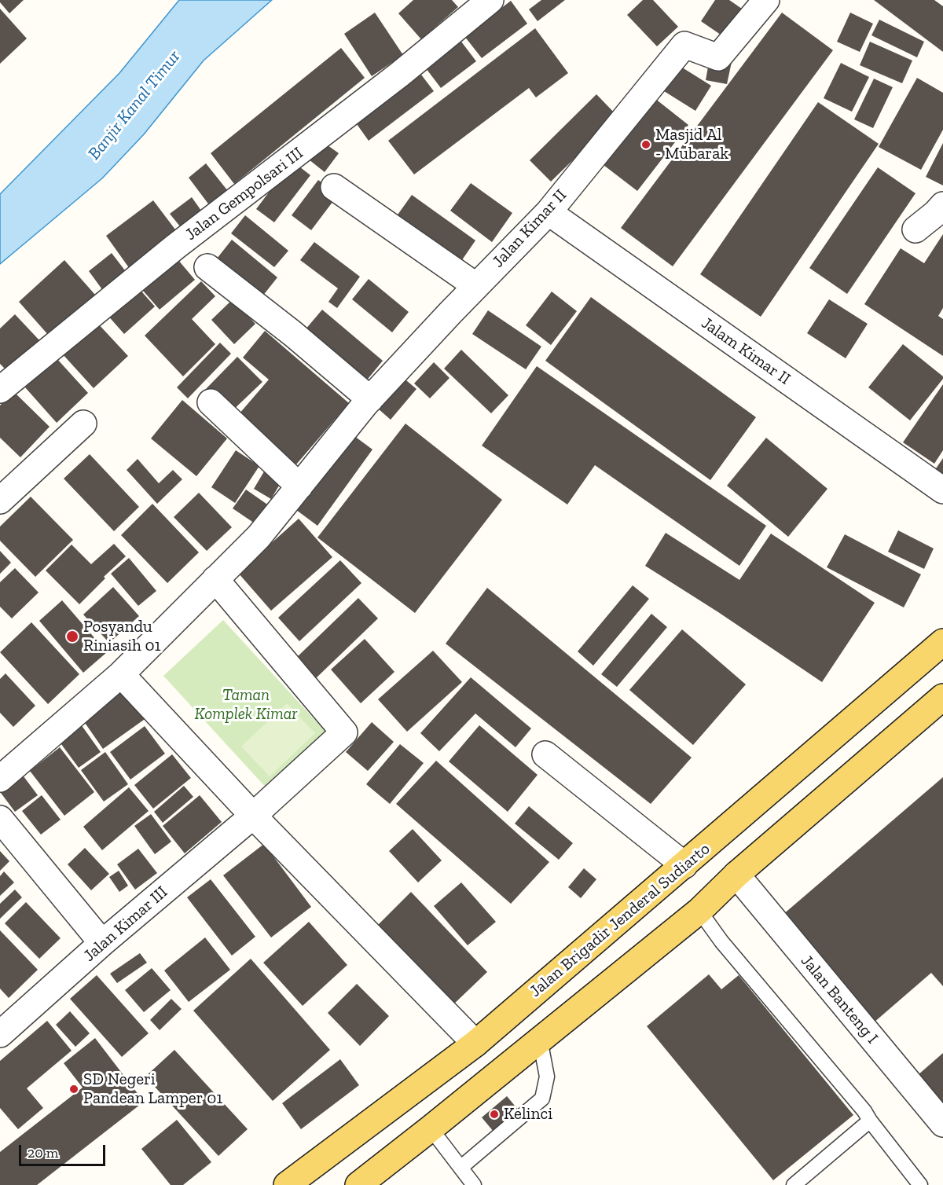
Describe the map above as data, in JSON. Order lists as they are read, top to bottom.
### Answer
{
  "streets": {
    "main road": ["Jalan Brigadir Jenderal Sudiarto"],
    "street": [
      "Jalan Gempolsari III",
      "Jalan Kimar II",
      "Jalam Kimar II",
      "Jalan Kimar III",
      "Jalan Banteng I"
    ]
  },
  "crossings": [
    ["Jalan Kimar II", "Jalam Kimar II"],
    ["Jalan Kimar II", "Jalan Kimar III"]
  ],
  "water": ["Banjir Kanal Timur"],
  "parks": ["Taman Komplek Kimar"],
  "places": [
    "Masjid Al - Mubarak",
    "Posyandu Riniasih 01",
    "SD Negeri Pandean Lamper 01",
    "Kelinci"
  ],
  "scale_bar": "20 m"
}
